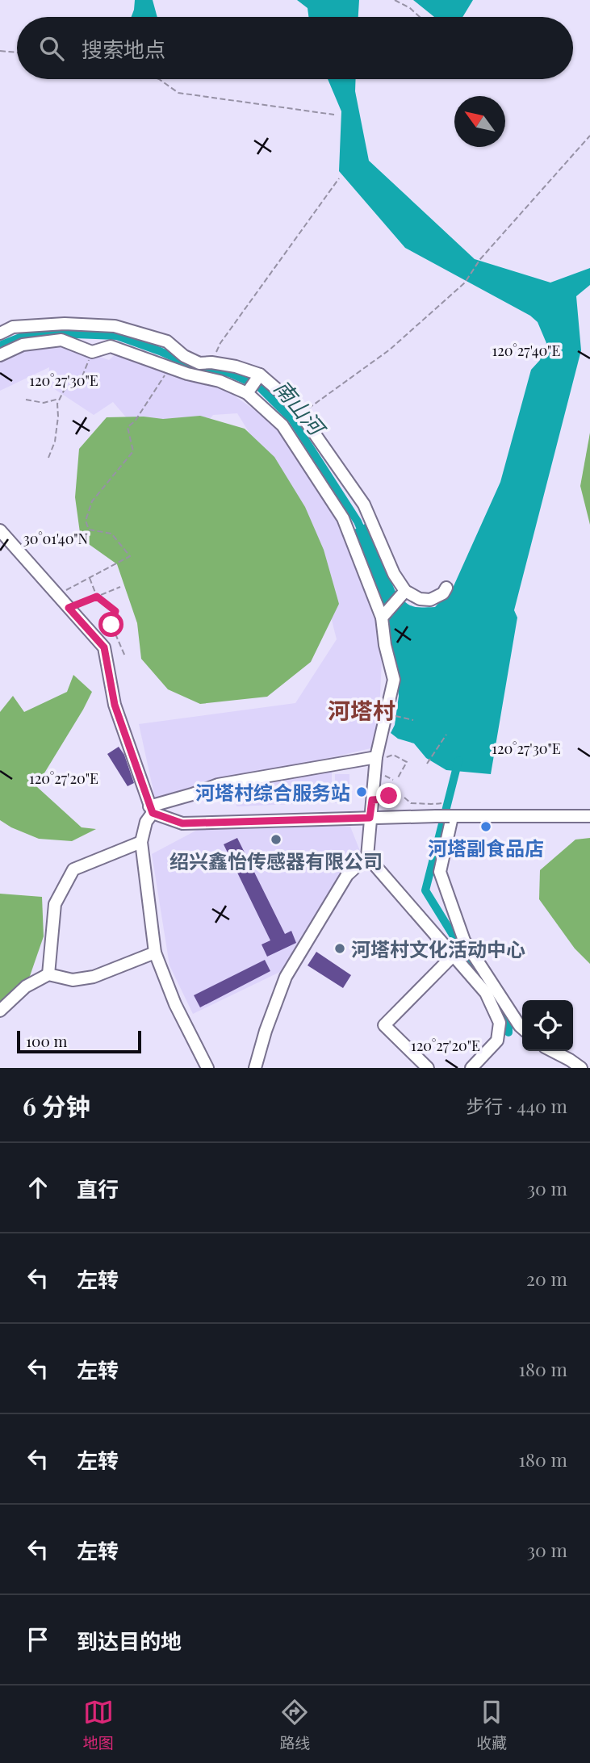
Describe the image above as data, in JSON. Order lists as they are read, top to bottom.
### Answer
{
  "districts": ["河塔村"],
  "water": ["南山河"],
  "places": [
    "河塔村综合服务站",
    "河塔副食品店",
    "绍兴鑫怡传感器有限公司",
    "河塔村文化活动中心"
  ],
  "scale_bar": "100 m",
  "north": "top left",
  "page": {
    "search": "搜索地点",
    "scale": "100 m",
    "heading": ["6 分钟", "步行 · 440 m"],
    "list": [
      ["直行", "30 m"],
      ["左转", "20 m"],
      ["左转", "180 m"],
      ["左转", "180 m"],
      ["左转", "30 m"],
      "到达目的地"
    ],
    "nav": ["地图", "路线", "收藏"]
  },
  "coordinates": [
    "120°27'40\"E",
    "120°27'30\"E",
    "30°01'40\"N",
    "120°27'20\"E"
  ]
}
